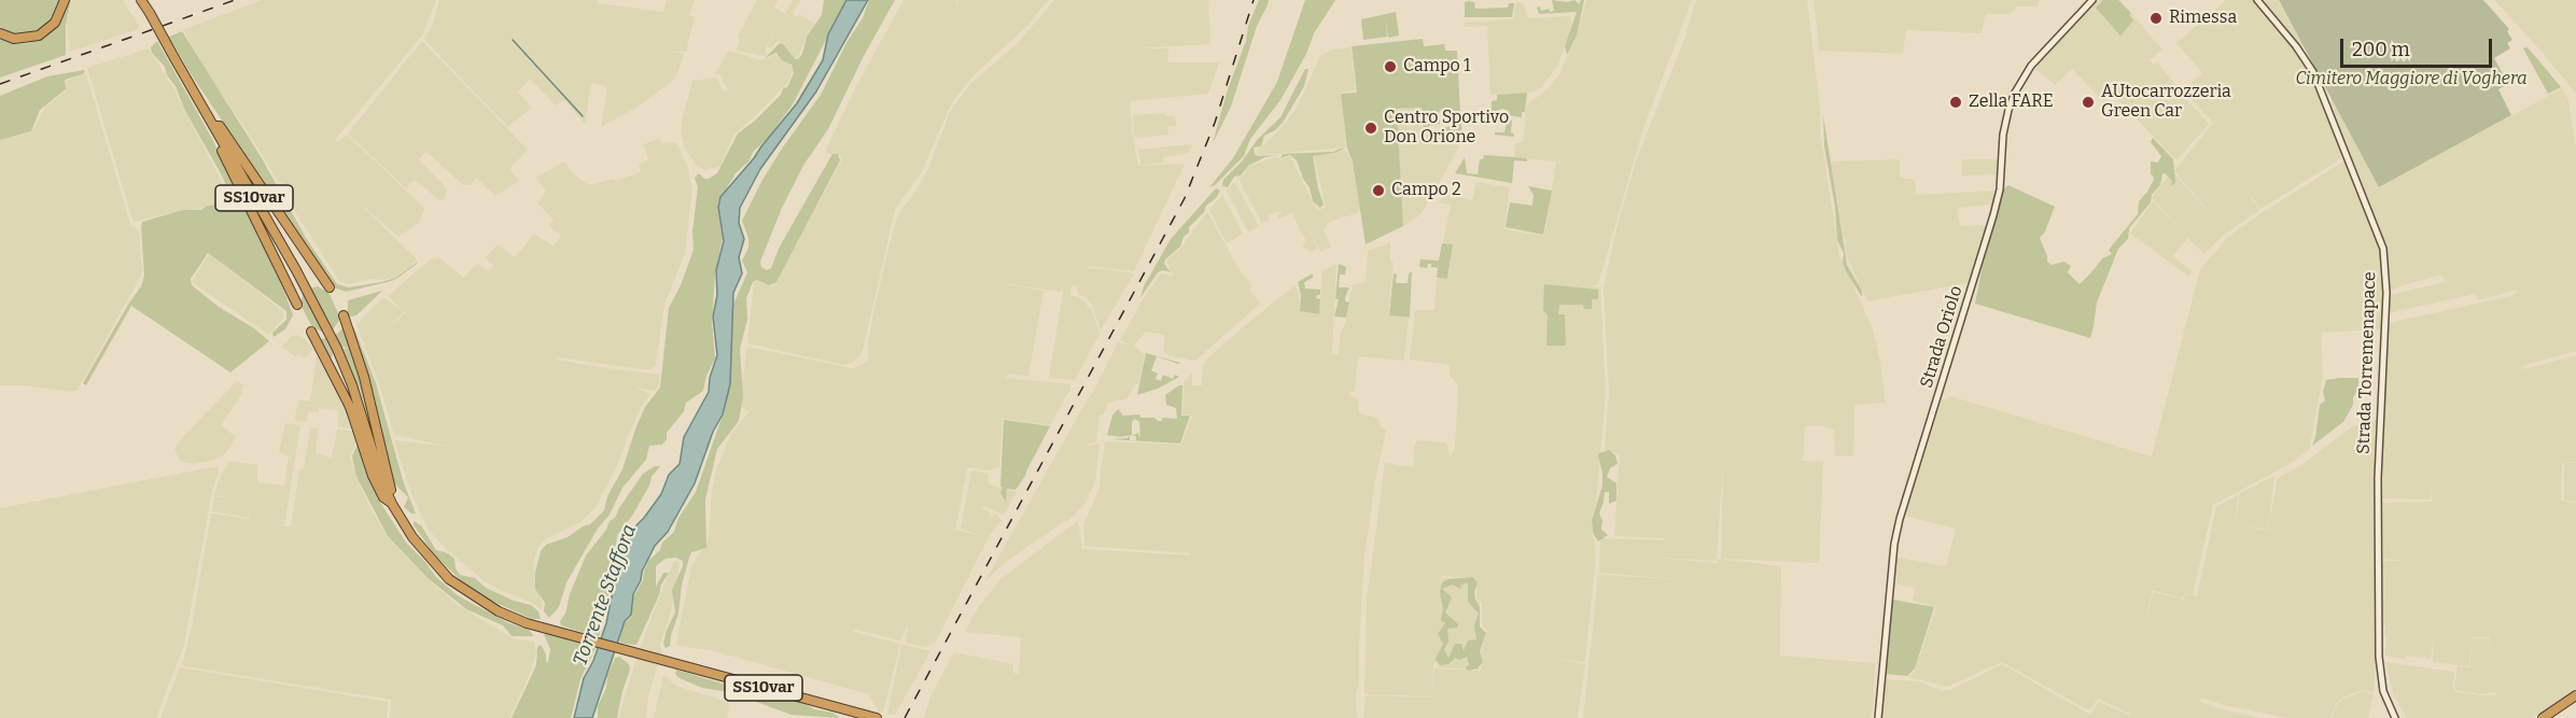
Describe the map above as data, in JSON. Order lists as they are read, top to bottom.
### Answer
{
  "streets": {
    "highway": ["SS10var"],
    "street": ["Strada Oriolo", "Strada Torremenapace"]
  },
  "water": ["Torrente Staffora"],
  "parks": ["Cimitero Maggiore di Voghera"],
  "places": [
    "Rimessa",
    "Campo 1",
    "Zella FARE",
    "AUtocarrozzeria Green Car",
    "Centro Sportivo Don Orione",
    "Campo 2"
  ],
  "scale_bar": "200 m"
}
